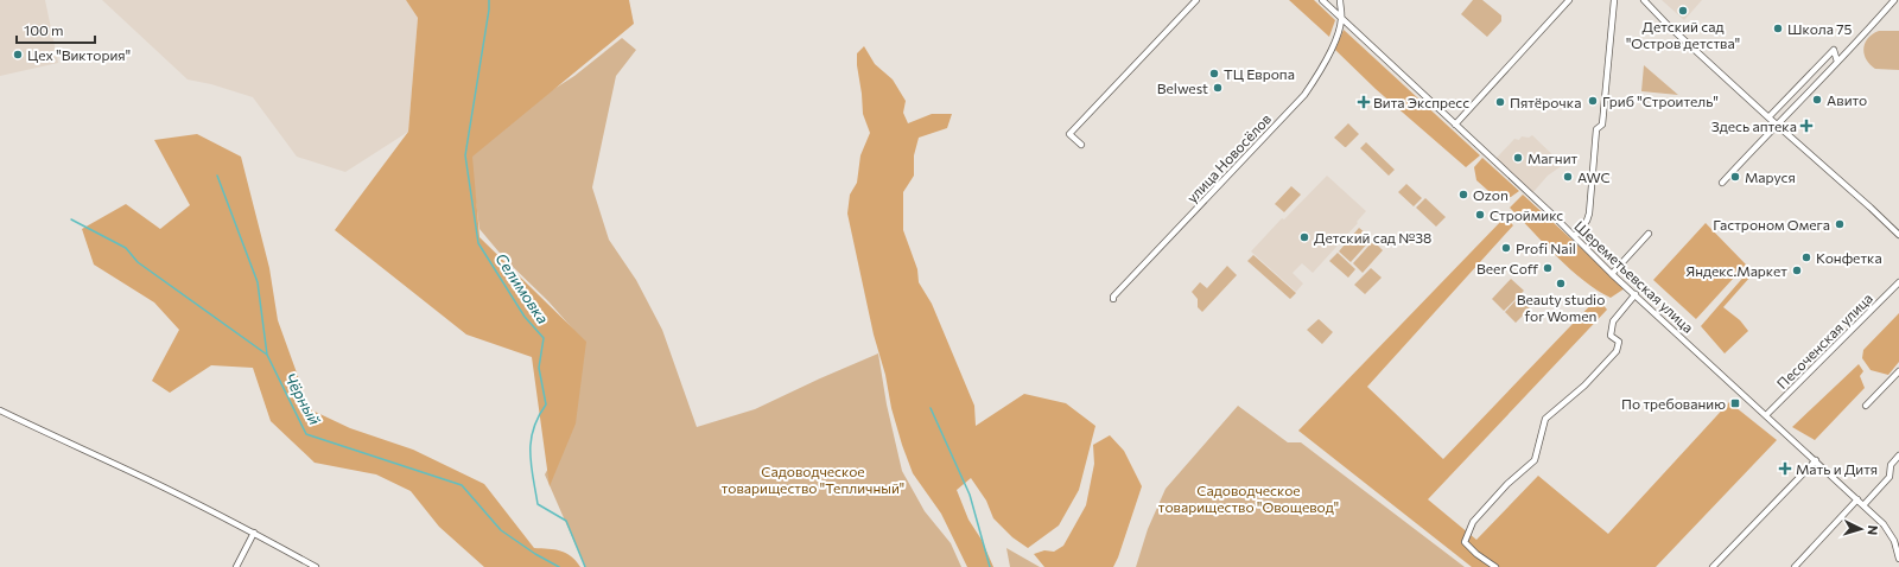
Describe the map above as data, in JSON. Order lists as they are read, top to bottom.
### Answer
{
  "streets": {
    "street": ["улица Новосёлов", "Шереметьевская улица", "Песоченская улица"]
  },
  "crossings": [
    ["улица Новосёлов", "Шереметьевская улица"],
    ["Шереметьевская улица", "Песоченская улица"]
  ],
  "water": ["Селимовка", "Чёрный"],
  "parks": ["Садоводческое товарищество \"Тепличный\"", "Садоводческое товарищество \"Овощевод\""],
  "places": {
    "other": [
      "Детский сад \"Остров детства\"",
      "Школа 75",
      "Цех \"Виктория\"",
      "ТЦ Европа",
      "Belwest",
      "Авито",
      "Гриб \"Строитель\"",
      "Пятёрочка",
      "Магнит",
      "AWC",
      "Маруся",
      "Ozon",
      "Строймикс",
      "Гастроном Омега",
      "Детский сад №38",
      "Profi Nail",
      "Конфетка",
      "Beer Coff",
      "Яндекс.Маркет",
      "Beauty studio for Women"
    ],
    "health": ["Вита Экспресс", "Здесь аптека", "Мать и Дитя"],
    "transit": ["По требованию"]
  },
  "scale_bar": "100 m",
  "north": "right"
}
